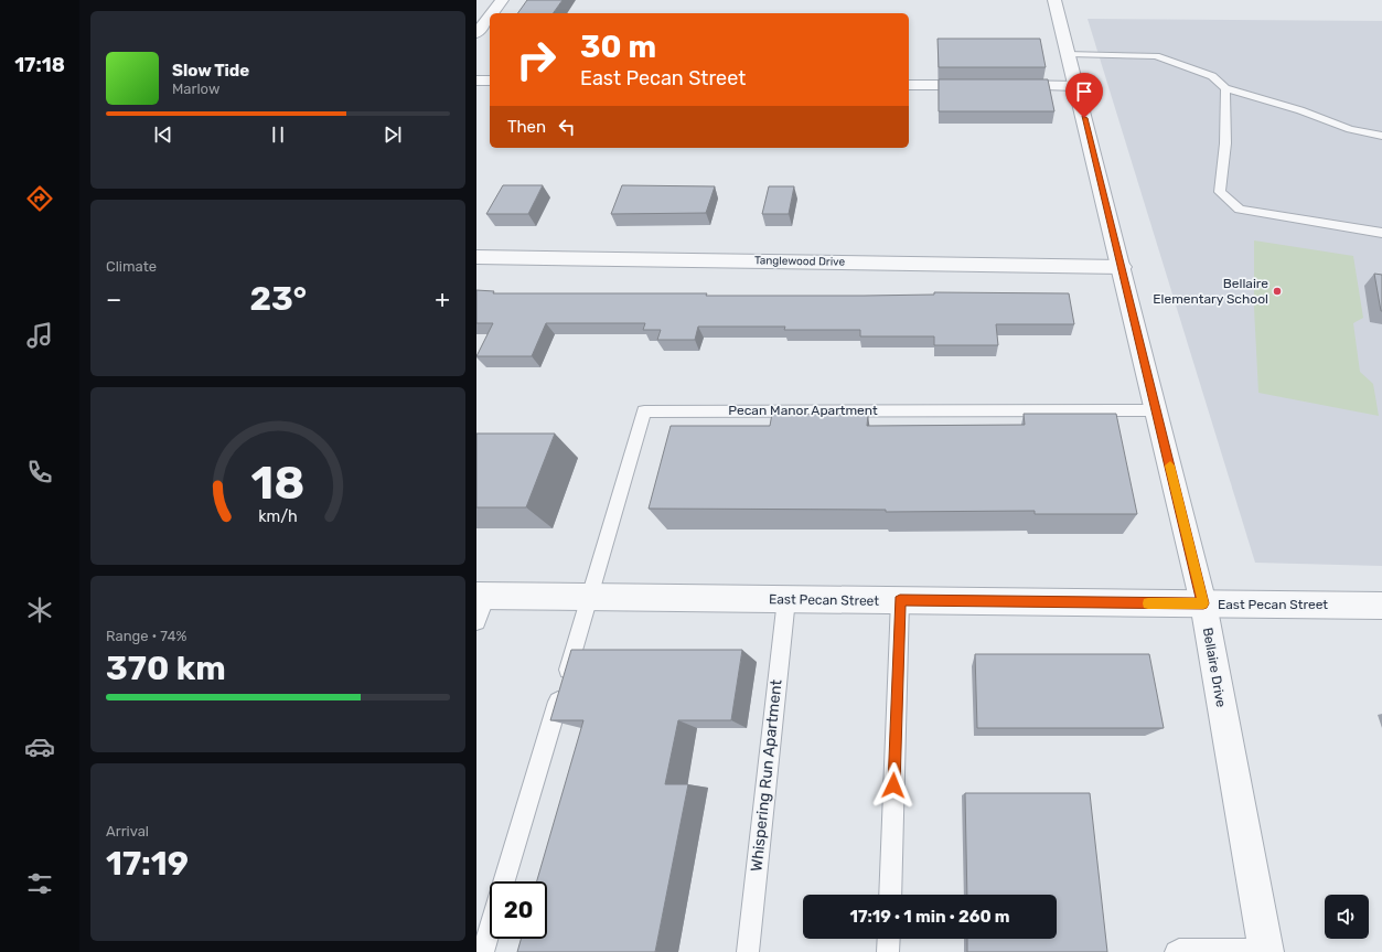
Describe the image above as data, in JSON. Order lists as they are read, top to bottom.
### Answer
{
  "streets": {
    "street": ["Tanglewood Drive", "East Pecan Street", "Bellaire Drive"],
    "lane": ["Pecan Manor Apartment", "Whispering Run Apartment"]
  },
  "crossings": [
    ["Tanglewood Drive", "Bellaire Drive"],
    ["Pecan Manor Apartment", "East Pecan Street"],
    ["Pecan Manor Apartment", "Bellaire Drive"],
    ["East Pecan Street", "Bellaire Drive"],
    ["East Pecan Street", "Whispering Run Apartment"]
  ],
  "places": ["Bellaire Elementary School"],
  "page": {
    "tabs": "17:18",
    "turn": ["30 m", "East Pecan Street"],
    "song": ["Slow Tide", "Marlow"],
    "then": "Then",
    "tile": [
      "Climate",
      ["Range · 74%", "370 km"],
      ["Arrival", "17:19"]
    ],
    "heat": ["−", "23°", "+"],
    "limit": "20",
    "trip": "17:19 · 1 min · 260 m",
    "gauge": ["18", "km/h"]
  }
}
